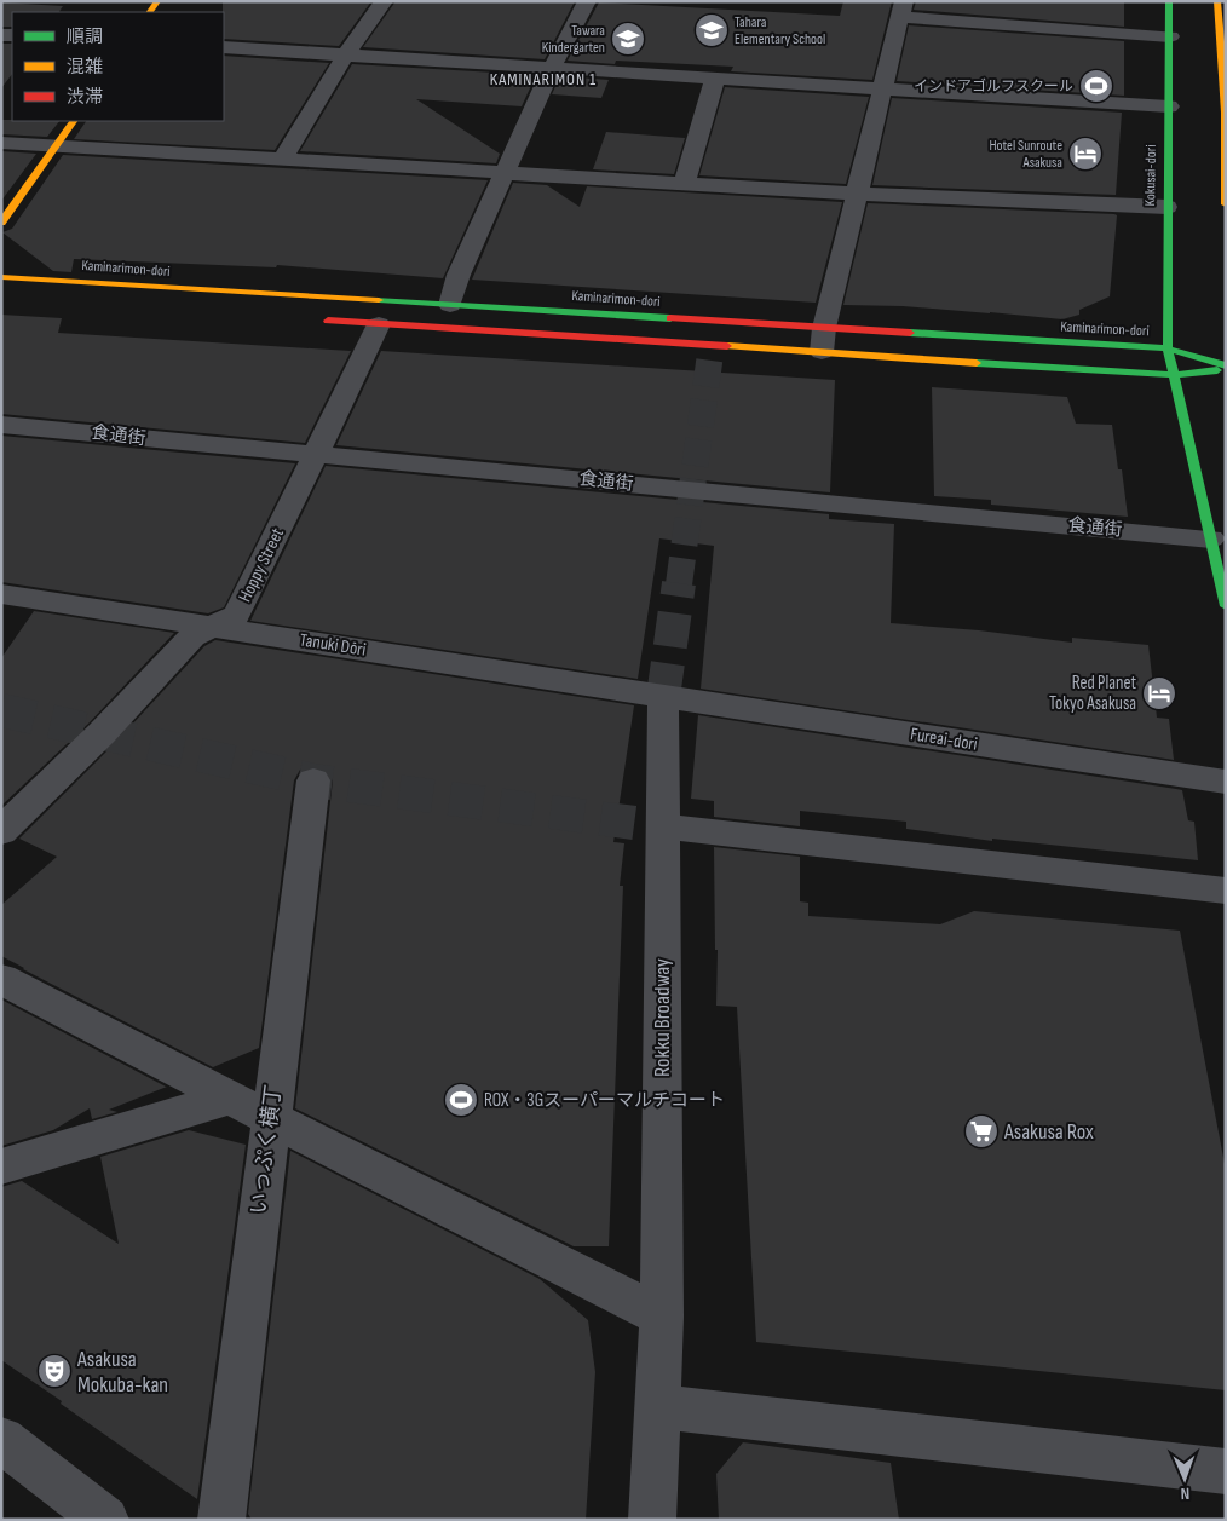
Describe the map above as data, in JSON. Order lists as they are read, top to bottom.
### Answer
{
  "streets": {
    "street": [
      "Kokusai-dori",
      "Kaminarimon-dori",
      "食通街",
      "Hoppy Street",
      "Tanuki Dōri",
      "Fureai-dori",
      "Rokku Broadway",
      "いっぷく横丁"
    ]
  },
  "crossings": [
    ["Kokusai-dori", "Kaminarimon-dori"],
    ["Kaminarimon-dori", "Hoppy Street"],
    ["食通街", "Hoppy Street"],
    ["Hoppy Street", "Tanuki Dōri"],
    ["Tanuki Dōri", "Fureai-dori"],
    ["Tanuki Dōri", "Rokku Broadway"],
    ["Fureai-dori", "Rokku Broadway"]
  ],
  "districts": ["KAMINARIMON 1"],
  "places": {
    "school or university": ["Tahara Elementary School", "Tawara Kindergarten"],
    "sports": ["インドアゴルフスクール", "ROX・3Gスーパーマルチコート"],
    "hotel": ["Hotel Sunroute Asakusa", "Red Planet Tokyo Asakusa"],
    "supermarket": ["Asakusa Rox"],
    "theatre": ["Asakusa Mokuba-kan"]
  },
  "legend": ["順調", "混雑", "渋滞"],
  "north": "bottom"
}
